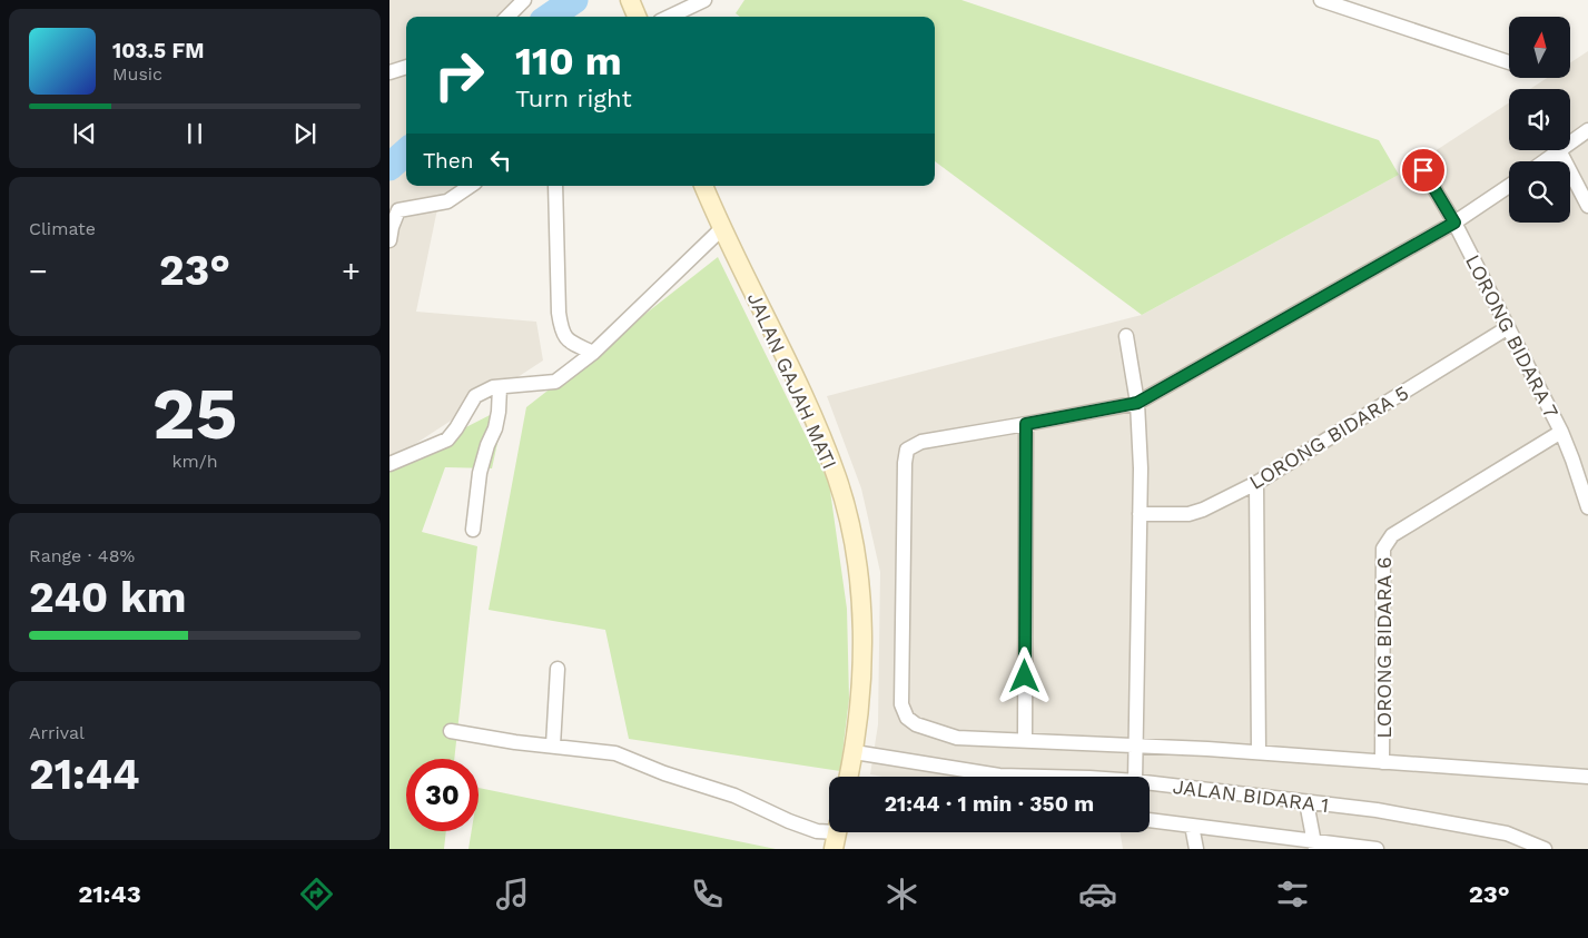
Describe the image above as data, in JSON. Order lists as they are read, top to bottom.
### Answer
{
  "streets": {
    "main road": ["JALAN GAJAH MATI"],
    "street": [
      "LORONG BIDARA 7",
      "LORONG BIDARA 5",
      "LORONG BIDARA 6",
      "JALAN BIDARA 1"
    ]
  },
  "crossings": [
    ["LORONG BIDARA 7", "LORONG BIDARA 5"],
    ["LORONG BIDARA 7", "LORONG BIDARA 6"],
    ["JALAN GAJAH MATI", "JALAN BIDARA 1"]
  ],
  "north": "top",
  "page": {
    "turn": ["110 m", "Turn right"],
    "song": ["103.5 FM", "Music"],
    "then": "Then",
    "tile": [
      "Climate",
      ["25", "km/h"],
      ["Range · 48%", "240 km"],
      ["Arrival", "21:44"]
    ],
    "heat": ["−", "23°", "+"],
    "limit": "30",
    "trip": "21:44 · 1 min · 350 m",
    "tabs": ["21:43", "23°"]
  }
}
